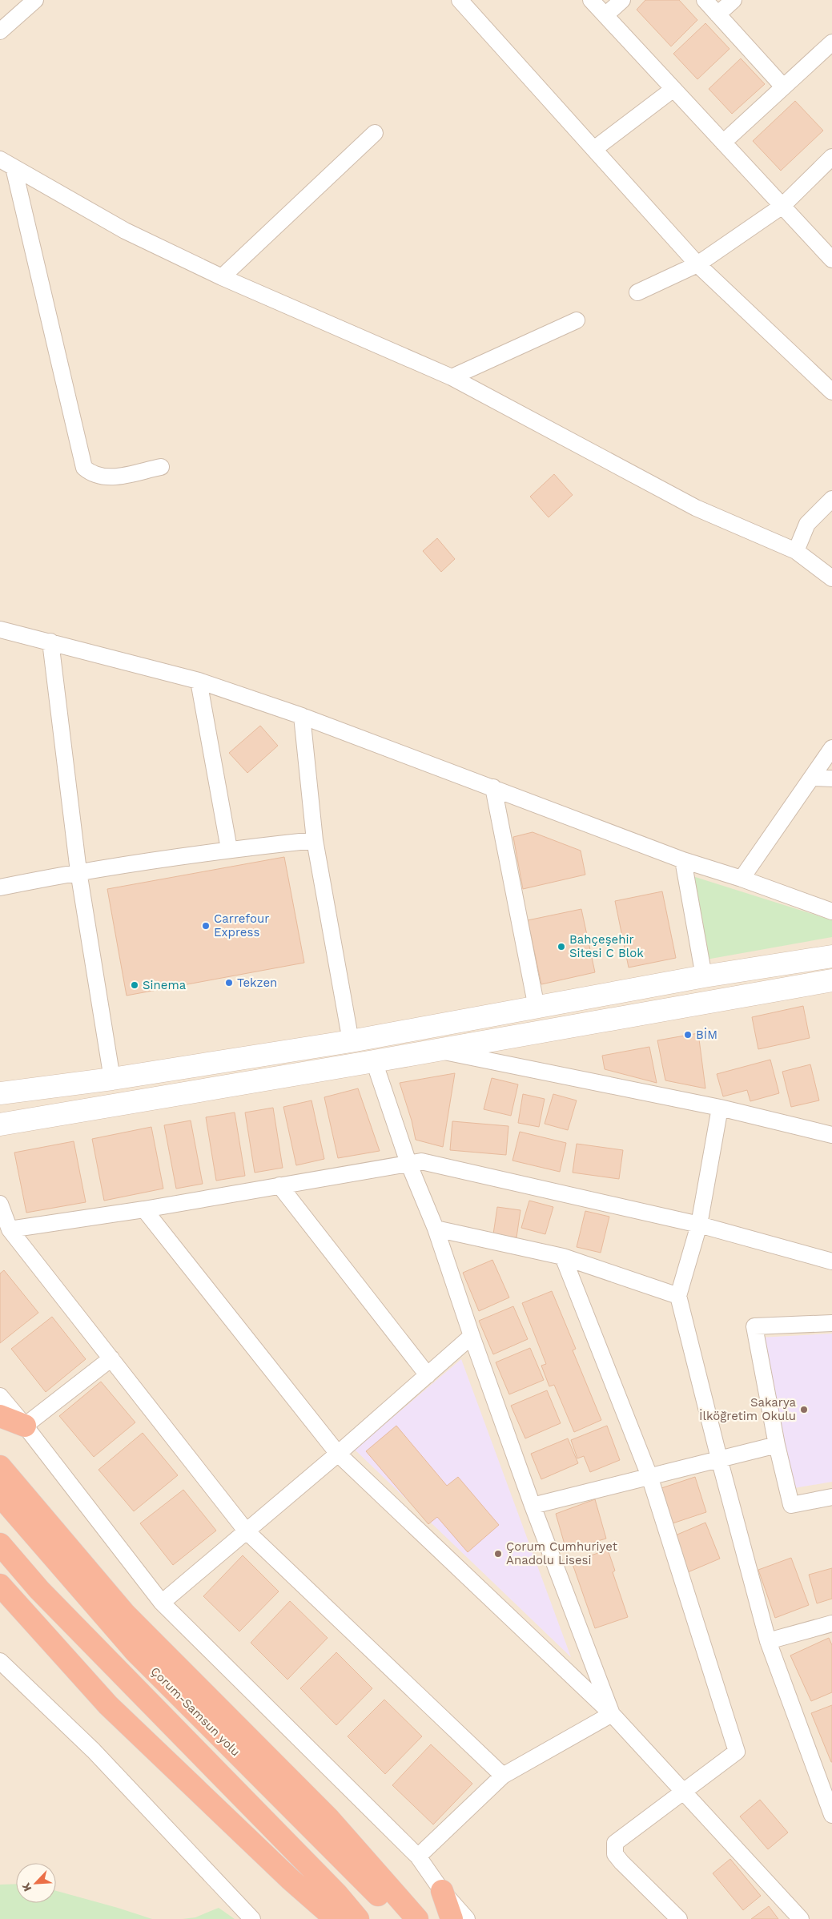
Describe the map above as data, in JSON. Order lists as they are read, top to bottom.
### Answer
{
  "streets": {
    "highway": ["Çorum-Samsun yolu"]
  },
  "places": [
    "Carrefour Express",
    "Bahçeşehir Sitesi C Blok",
    "Tekzen",
    "Sinema",
    "BİM",
    "Sakarya İlköğretim Okulu",
    "Çorum Cumhuriyet Anadolu Lisesi"
  ],
  "north": "bottom left"
}
